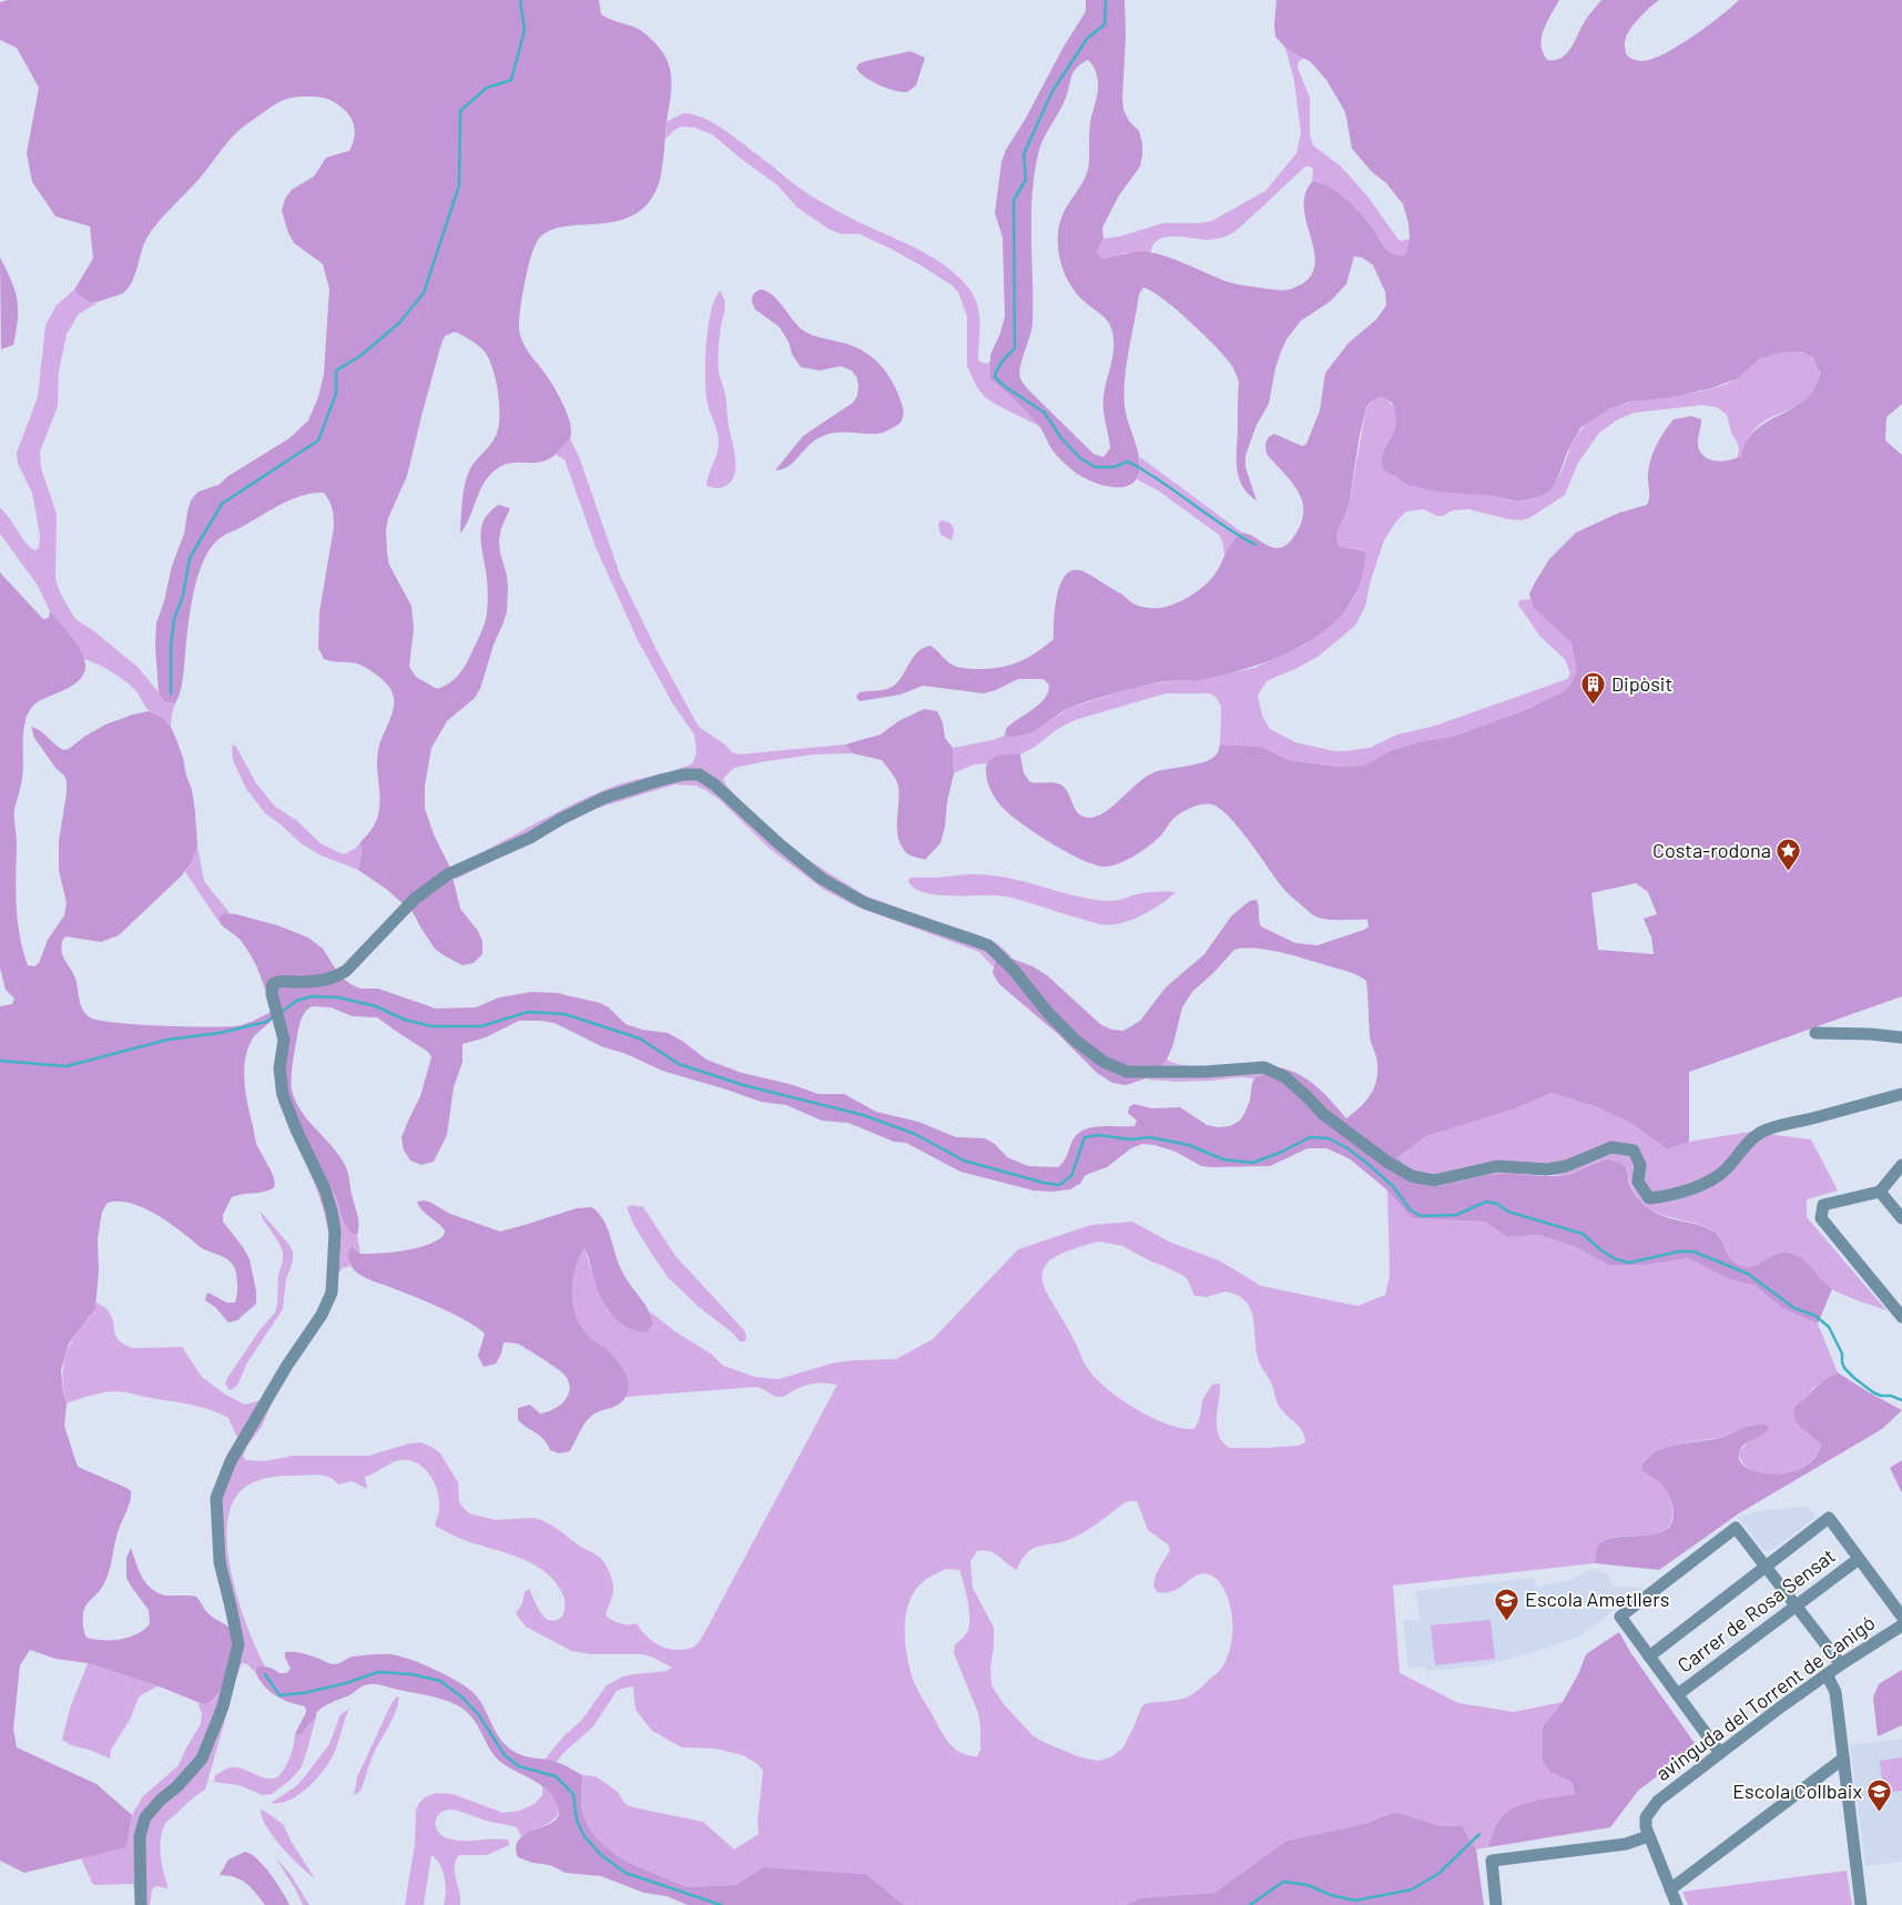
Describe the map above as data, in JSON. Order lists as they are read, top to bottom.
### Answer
{
  "streets": {
    "street": ["Carrer de Rosa Sensat", "avinguda del Torrent de Canigó"]
  },
  "places": {
    "building": ["Dipòsit"],
    "place": ["Costa-rodona"],
    "school or university": ["Escola Ametllers", "Escola Collbaix"]
  }
}
